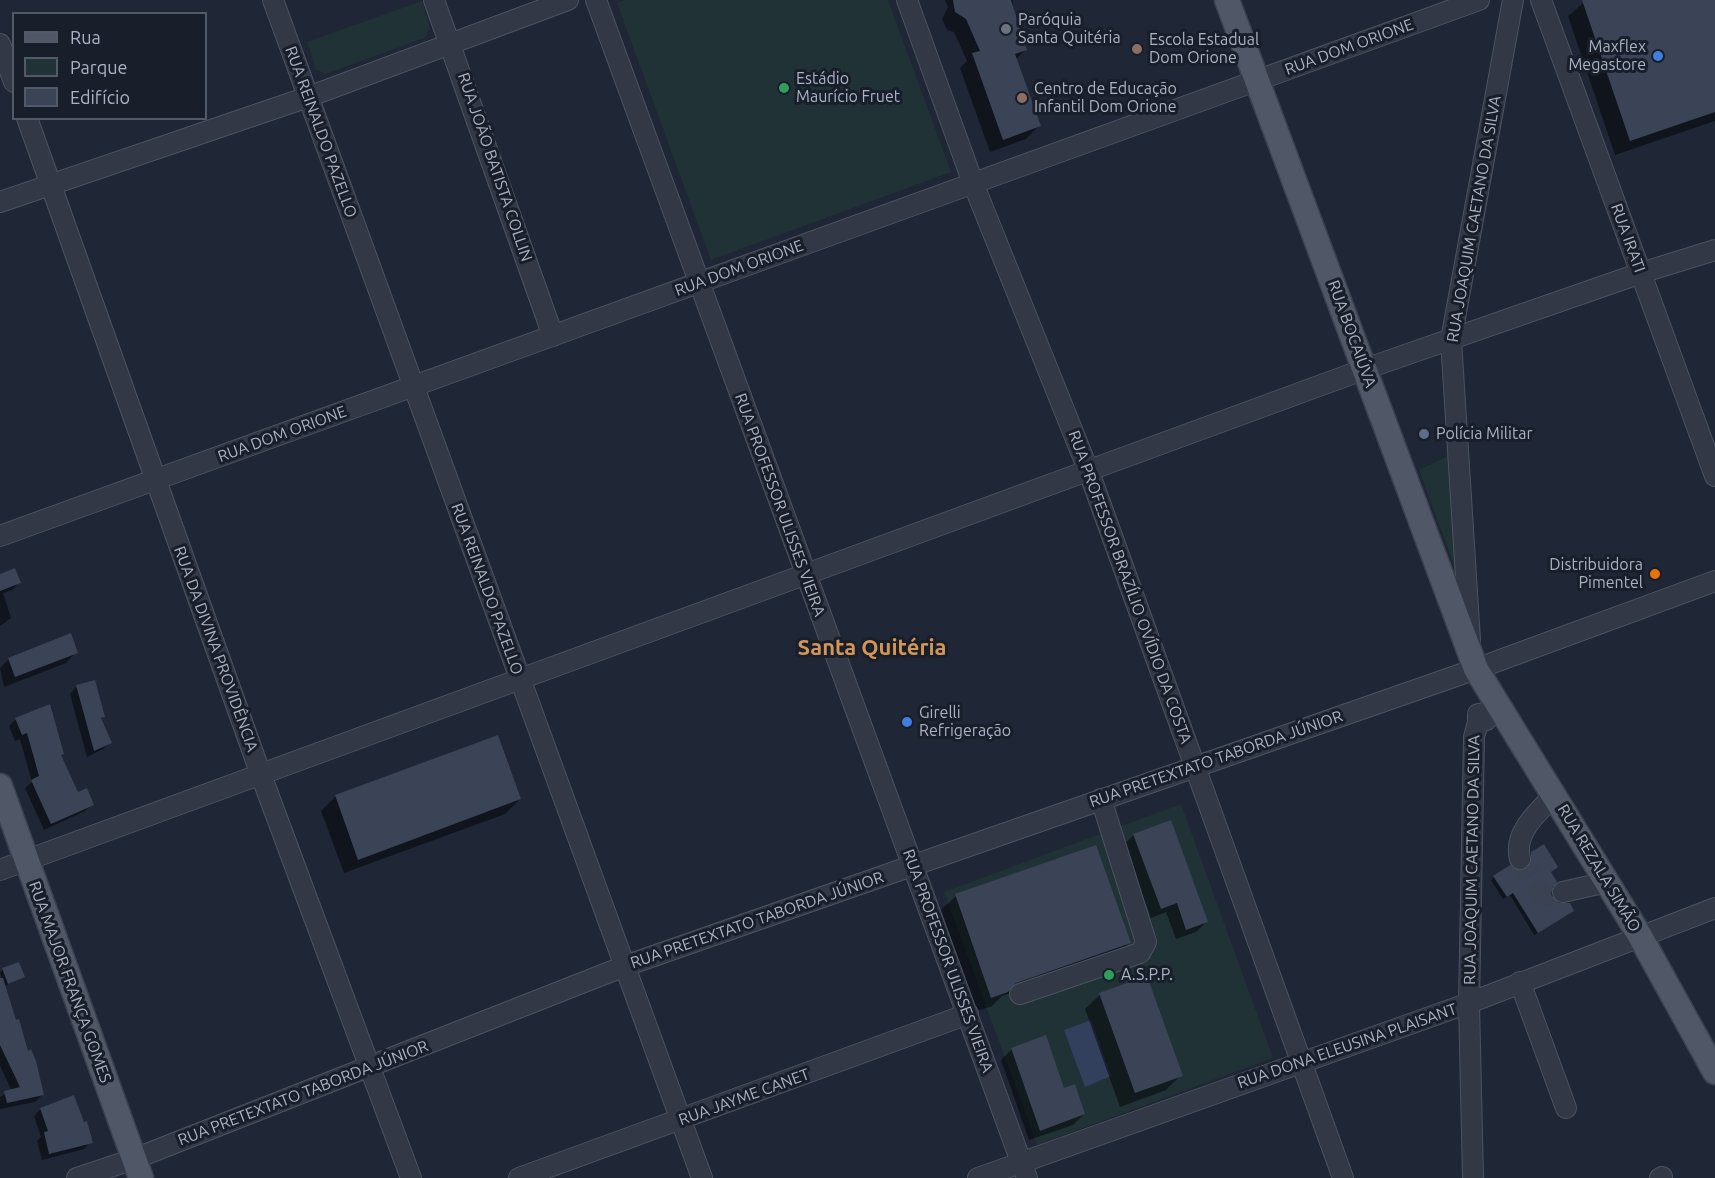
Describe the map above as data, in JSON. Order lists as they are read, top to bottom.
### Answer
{
  "streets": {
    "main road": ["RUA BOCAIÚVA", "RUA REZALA SIMÃO", "RUA MAJOR FRANÇA GOMES"],
    "street": [
      "RUA DOM ORIONE",
      "RUA REINALDO PAZELLO",
      "RUA JOÃO BATISTA COLLIN",
      "RUA JOAQUIM CAETANO DA SILVA",
      "RUA IRATI",
      "RUA PROFESSOR ULISSES VIEIRA",
      "RUA PROFESSOR BRAZÍLIO OVÍDIO DA COSTA",
      "RUA DA DIVINA PROVIDÊNCIA",
      "RUA PRETEXTATO TABORDA JÚNIOR",
      "RUA DONA ELEUSINA PLAISANT",
      "RUA JAYME CANET"
    ]
  },
  "crossings": [
    ["RUA DOM ORIONE", "RUA REINALDO PAZELLO"],
    ["RUA DOM ORIONE", "RUA JOÃO BATISTA COLLIN"],
    ["RUA DOM ORIONE", "RUA BOCAIÚVA"],
    ["RUA DOM ORIONE", "RUA PROFESSOR ULISSES VIEIRA"],
    ["RUA DOM ORIONE", "RUA PROFESSOR BRAZÍLIO OVÍDIO DA COSTA"],
    ["RUA DOM ORIONE", "RUA DA DIVINA PROVIDÊNCIA"],
    ["RUA REINALDO PAZELLO", "RUA PRETEXTATO TABORDA JÚNIOR"],
    ["RUA REINALDO PAZELLO", "RUA JAYME CANET"],
    ["RUA JOAQUIM CAETANO DA SILVA", "RUA BOCAIÚVA"],
    ["RUA JOAQUIM CAETANO DA SILVA", "RUA PRETEXTATO TABORDA JÚNIOR"],
    ["RUA JOAQUIM CAETANO DA SILVA", "RUA REZALA SIMÃO"],
    ["RUA JOAQUIM CAETANO DA SILVA", "RUA DONA ELEUSINA PLAISANT"],
    ["RUA BOCAIÚVA", "RUA PRETEXTATO TABORDA JÚNIOR"],
    ["RUA BOCAIÚVA", "RUA REZALA SIMÃO"],
    ["RUA PROFESSOR ULISSES VIEIRA", "RUA PRETEXTATO TABORDA JÚNIOR"],
    ["RUA PROFESSOR ULISSES VIEIRA", "RUA DONA ELEUSINA PLAISANT"],
    ["RUA PROFESSOR ULISSES VIEIRA", "RUA JAYME CANET"],
    ["RUA PROFESSOR BRAZÍLIO OVÍDIO DA COSTA", "RUA PRETEXTATO TABORDA JÚNIOR"],
    ["RUA PROFESSOR BRAZÍLIO OVÍDIO DA COSTA", "RUA DONA ELEUSINA PLAISANT"],
    ["RUA DA DIVINA PROVIDÊNCIA", "RUA PRETEXTATO TABORDA JÚNIOR"],
    ["RUA PRETEXTATO TABORDA JÚNIOR", "RUA REZALA SIMÃO"],
    ["RUA PRETEXTATO TABORDA JÚNIOR", "RUA MAJOR FRANÇA GOMES"],
    ["RUA REZALA SIMÃO", "RUA DONA ELEUSINA PLAISANT"]
  ],
  "districts": ["Santa Quitéria"],
  "places": [
    "Paróquia Santa Quitéria",
    "Escola Estadual Dom Orione",
    "Maxflex Megastore",
    "Estádio Maurício Fruet",
    "Centro de Educação Infantil Dom Orione",
    "Polícia Militar",
    "Distribuidora Pimentel",
    "Girelli Refrigeração",
    "A.S.P.P."
  ],
  "legend": ["Rua", "Parque", "Edifício"]
}
